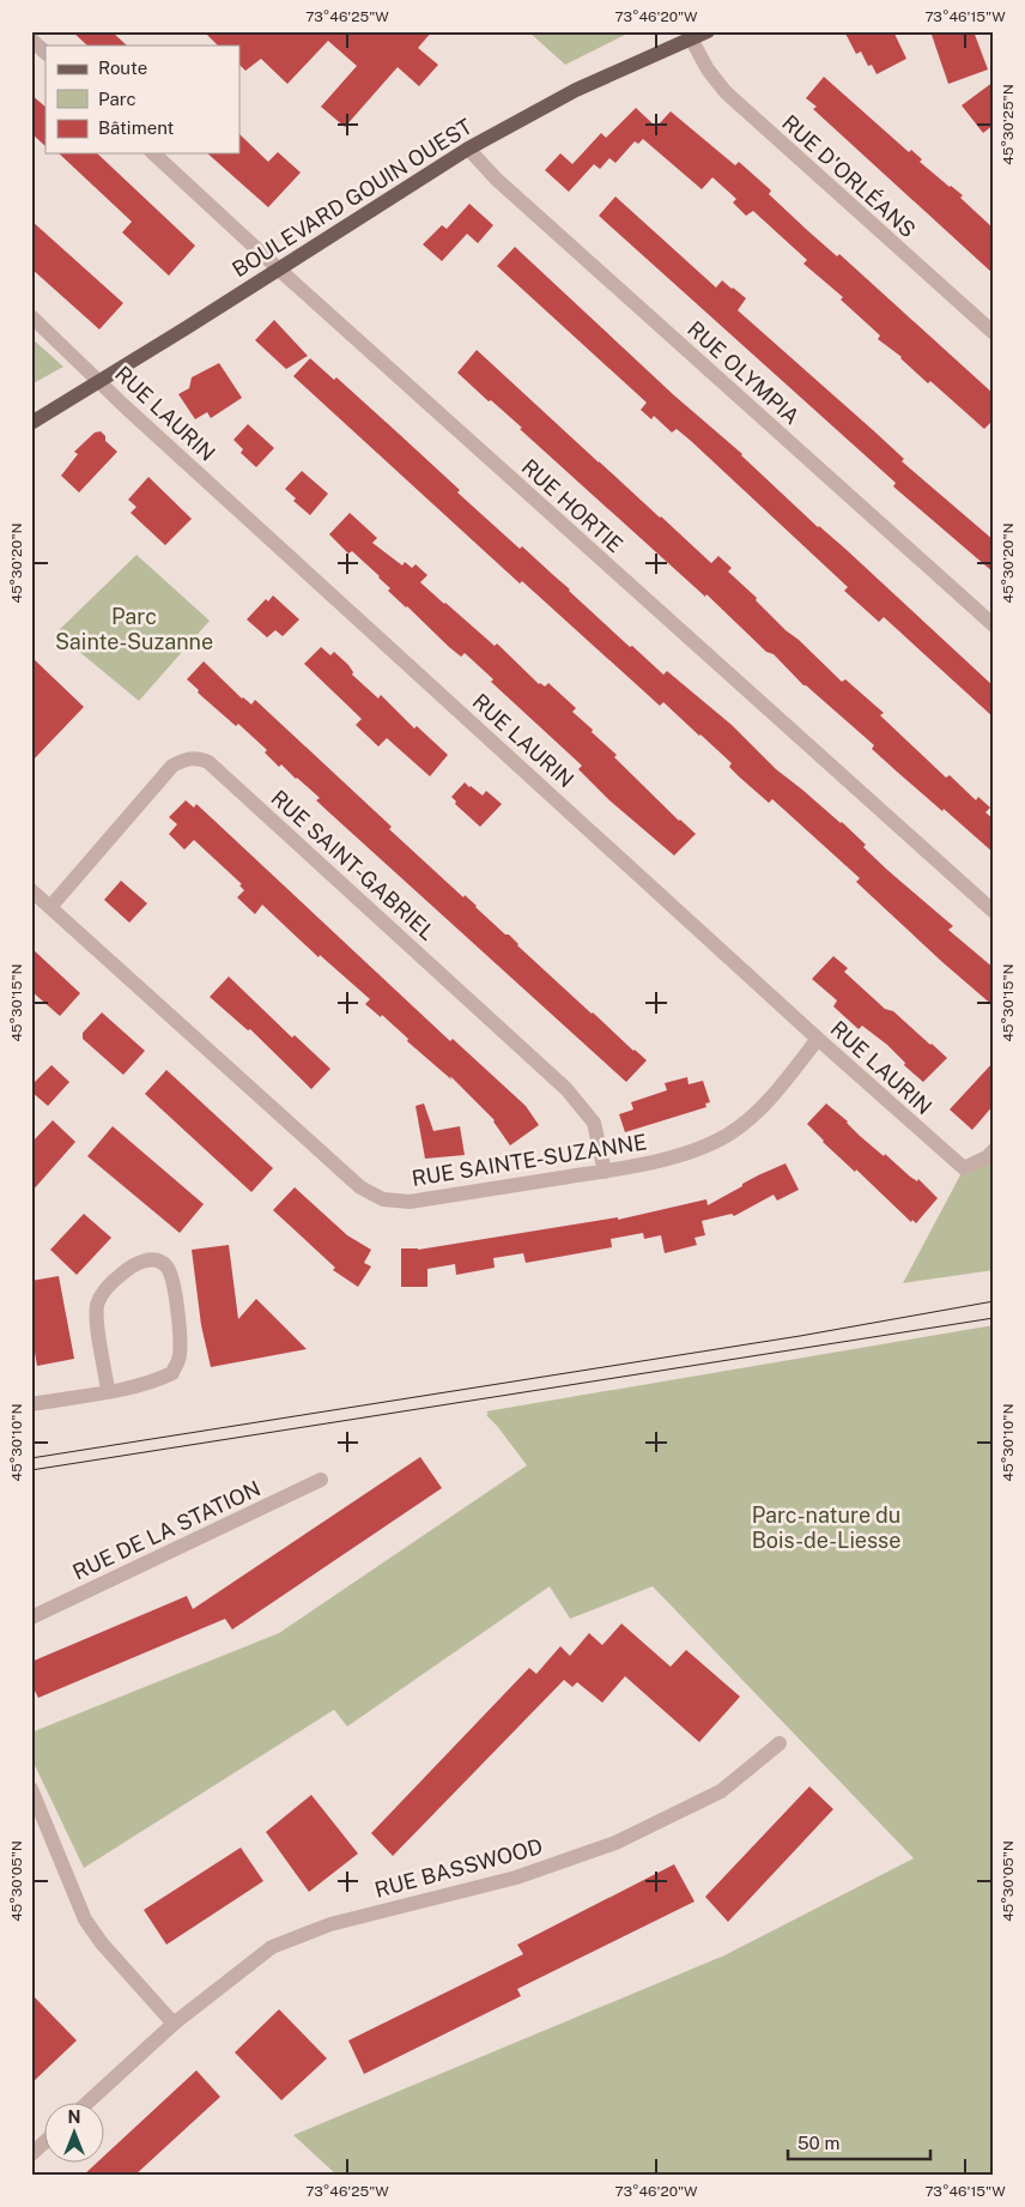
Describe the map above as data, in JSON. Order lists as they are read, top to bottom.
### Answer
{
  "streets": {
    "main road": ["BOULEVARD GOUIN OUEST"],
    "street": [
      "RUE D'ORLÉANS",
      "RUE OLYMPIA",
      "RUE LAURIN",
      "RUE HORTIE",
      "RUE SAINT-GABRIEL",
      "RUE SAINTE-SUZANNE",
      "RUE DE LA STATION",
      "RUE BASSWOOD"
    ]
  },
  "crossings": [
    ["RUE D'ORLÉANS", "BOULEVARD GOUIN OUEST"],
    ["BOULEVARD GOUIN OUEST", "RUE OLYMPIA"],
    ["BOULEVARD GOUIN OUEST", "RUE LAURIN"],
    ["BOULEVARD GOUIN OUEST", "RUE HORTIE"],
    ["RUE LAURIN", "RUE SAINTE-SUZANNE"],
    ["RUE SAINT-GABRIEL", "RUE SAINTE-SUZANNE"]
  ],
  "parks": ["Parc Sainte-Suzanne", "Parc-nature du Bois-de-Liesse"],
  "legend": ["Route", "Parc", "Bâtiment"],
  "scale_bar": "50 m",
  "north": "top",
  "coordinates": [
    "73°46'25\"W",
    "73°46'20\"W",
    "73°46'15\"W",
    "45°30'25\"N",
    "45°30'20\"N",
    "45°30'15\"N",
    "45°30'10\"N",
    "45°30'05\"N"
  ]
}
